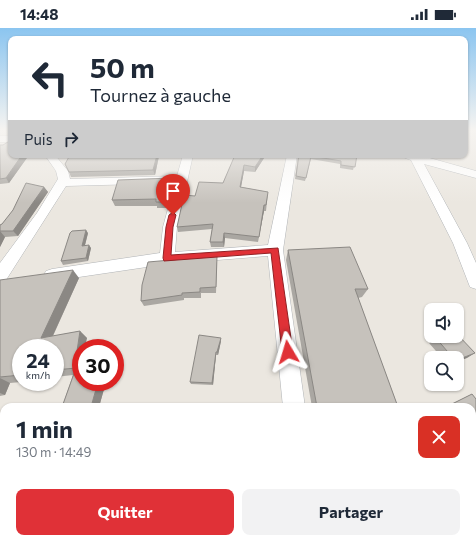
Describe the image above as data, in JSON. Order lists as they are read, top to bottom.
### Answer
{
  "page": {
    "status": "14:48",
    "turn": ["50 m", "Tournez à gauche"],
    "then": "Puis",
    "speed": "24 km/h",
    "limit": "30",
    "heading": ["1 min", "130 m · 14:49"],
    "buttons": ["Quitter", "Partager"]
  }
}
